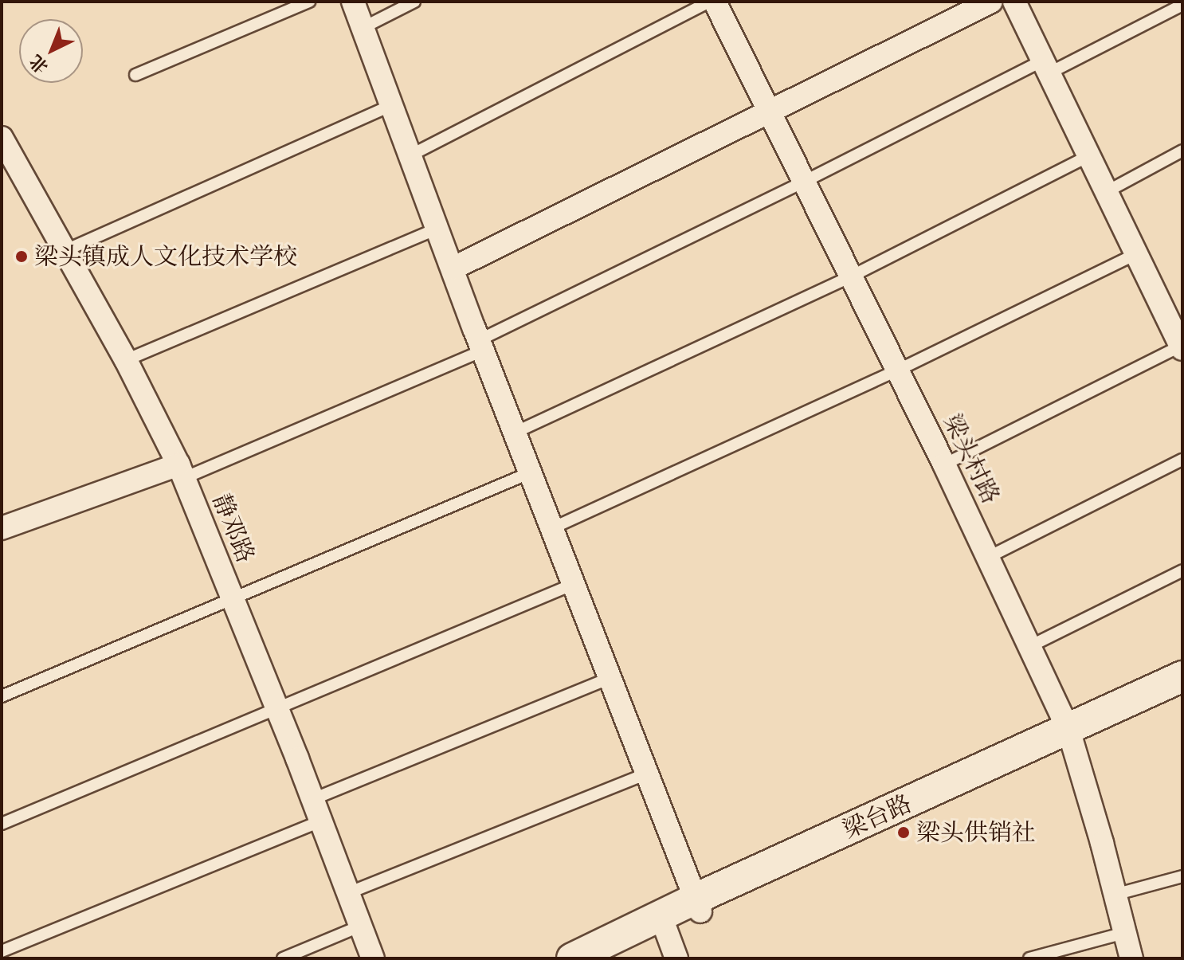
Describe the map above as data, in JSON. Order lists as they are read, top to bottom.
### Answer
{
  "streets": {
    "main road": ["梁台路"],
    "street": ["梁头村路", "静邓路"]
  },
  "crossings": [
    ["梁头村路", "梁台路"]
  ],
  "places": ["梁头镇成人文化技术学校", "梁头供销社"],
  "north": "bottom left"
}
